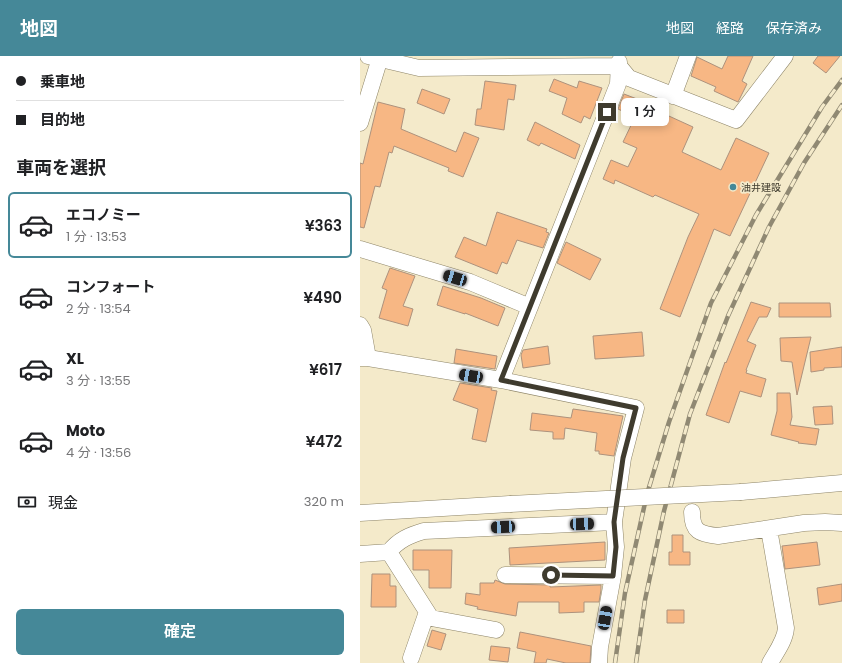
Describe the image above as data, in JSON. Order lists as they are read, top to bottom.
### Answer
{
  "places": ["油井建設"],
  "page": {
    "header": "地図",
    "nav": ["地図", "経路", "保存済み"],
    "banner": ["乗車地", "目的地"],
    "bubble": "1 分",
    "heading": "車両を選択",
    "list": [
      {
        "name": "エコノミー",
        "note": "1 分 · 13:53",
        "value": "¥363"
      },
      {
        "name": "コンフォート",
        "note": "2 分 · 13:54",
        "value": "¥490"
      },
      {
        "name": "XL",
        "note": "3 分 · 13:55",
        "value": "¥617"
      },
      {
        "name": "Moto",
        "note": "4 分 · 13:56",
        "value": "¥472"
      }
    ],
    "pay": ["現金", "320 m"],
    "buttons": "確定"
  }
}
